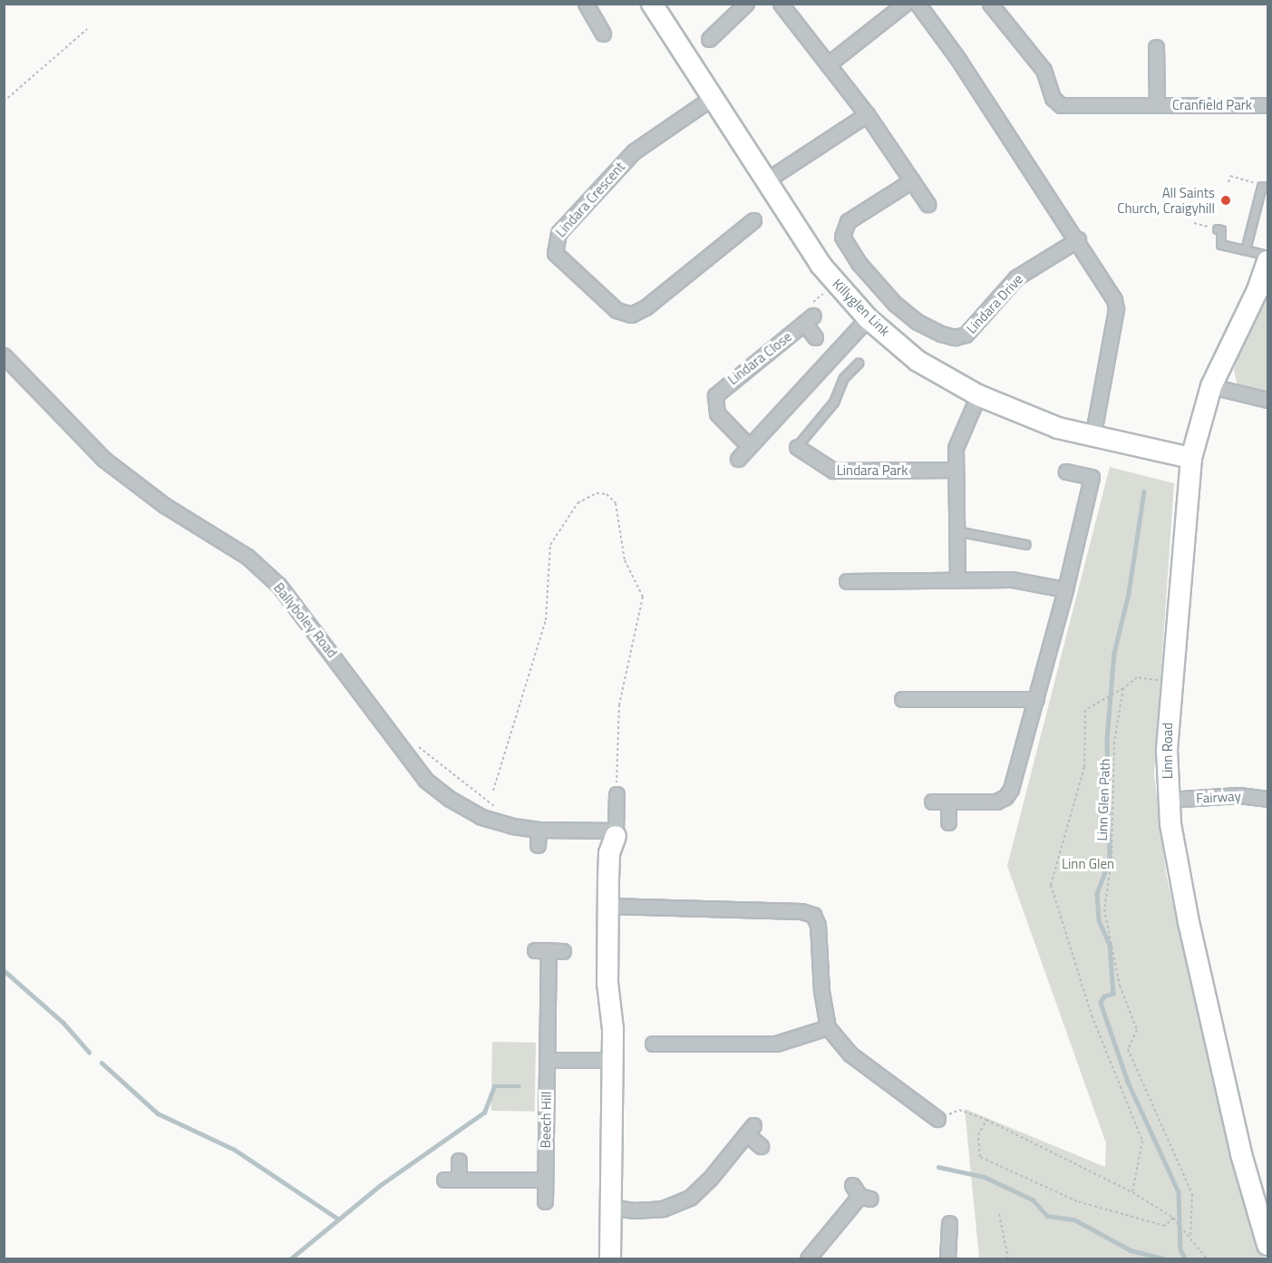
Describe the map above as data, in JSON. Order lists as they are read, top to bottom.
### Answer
{
  "streets": {
    "street": [
      "Cranfield Park",
      "Lindara Crescent",
      "Lindara Drive",
      "Killyglen Link",
      "Lindara Close",
      "Lindara Park",
      "Ballyboley Road",
      "Linn Road",
      "Fairway",
      "Beech Hill"
    ],
    "path": ["Linn Glen Path"]
  },
  "crossings": [
    ["Lindara Crescent", "Killyglen Link"],
    ["Killyglen Link", "Linn Road"],
    ["Linn Road", "Fairway"]
  ],
  "parks": ["Linn Glen"],
  "places": ["All Saints Church, Craigyhill"]
}
